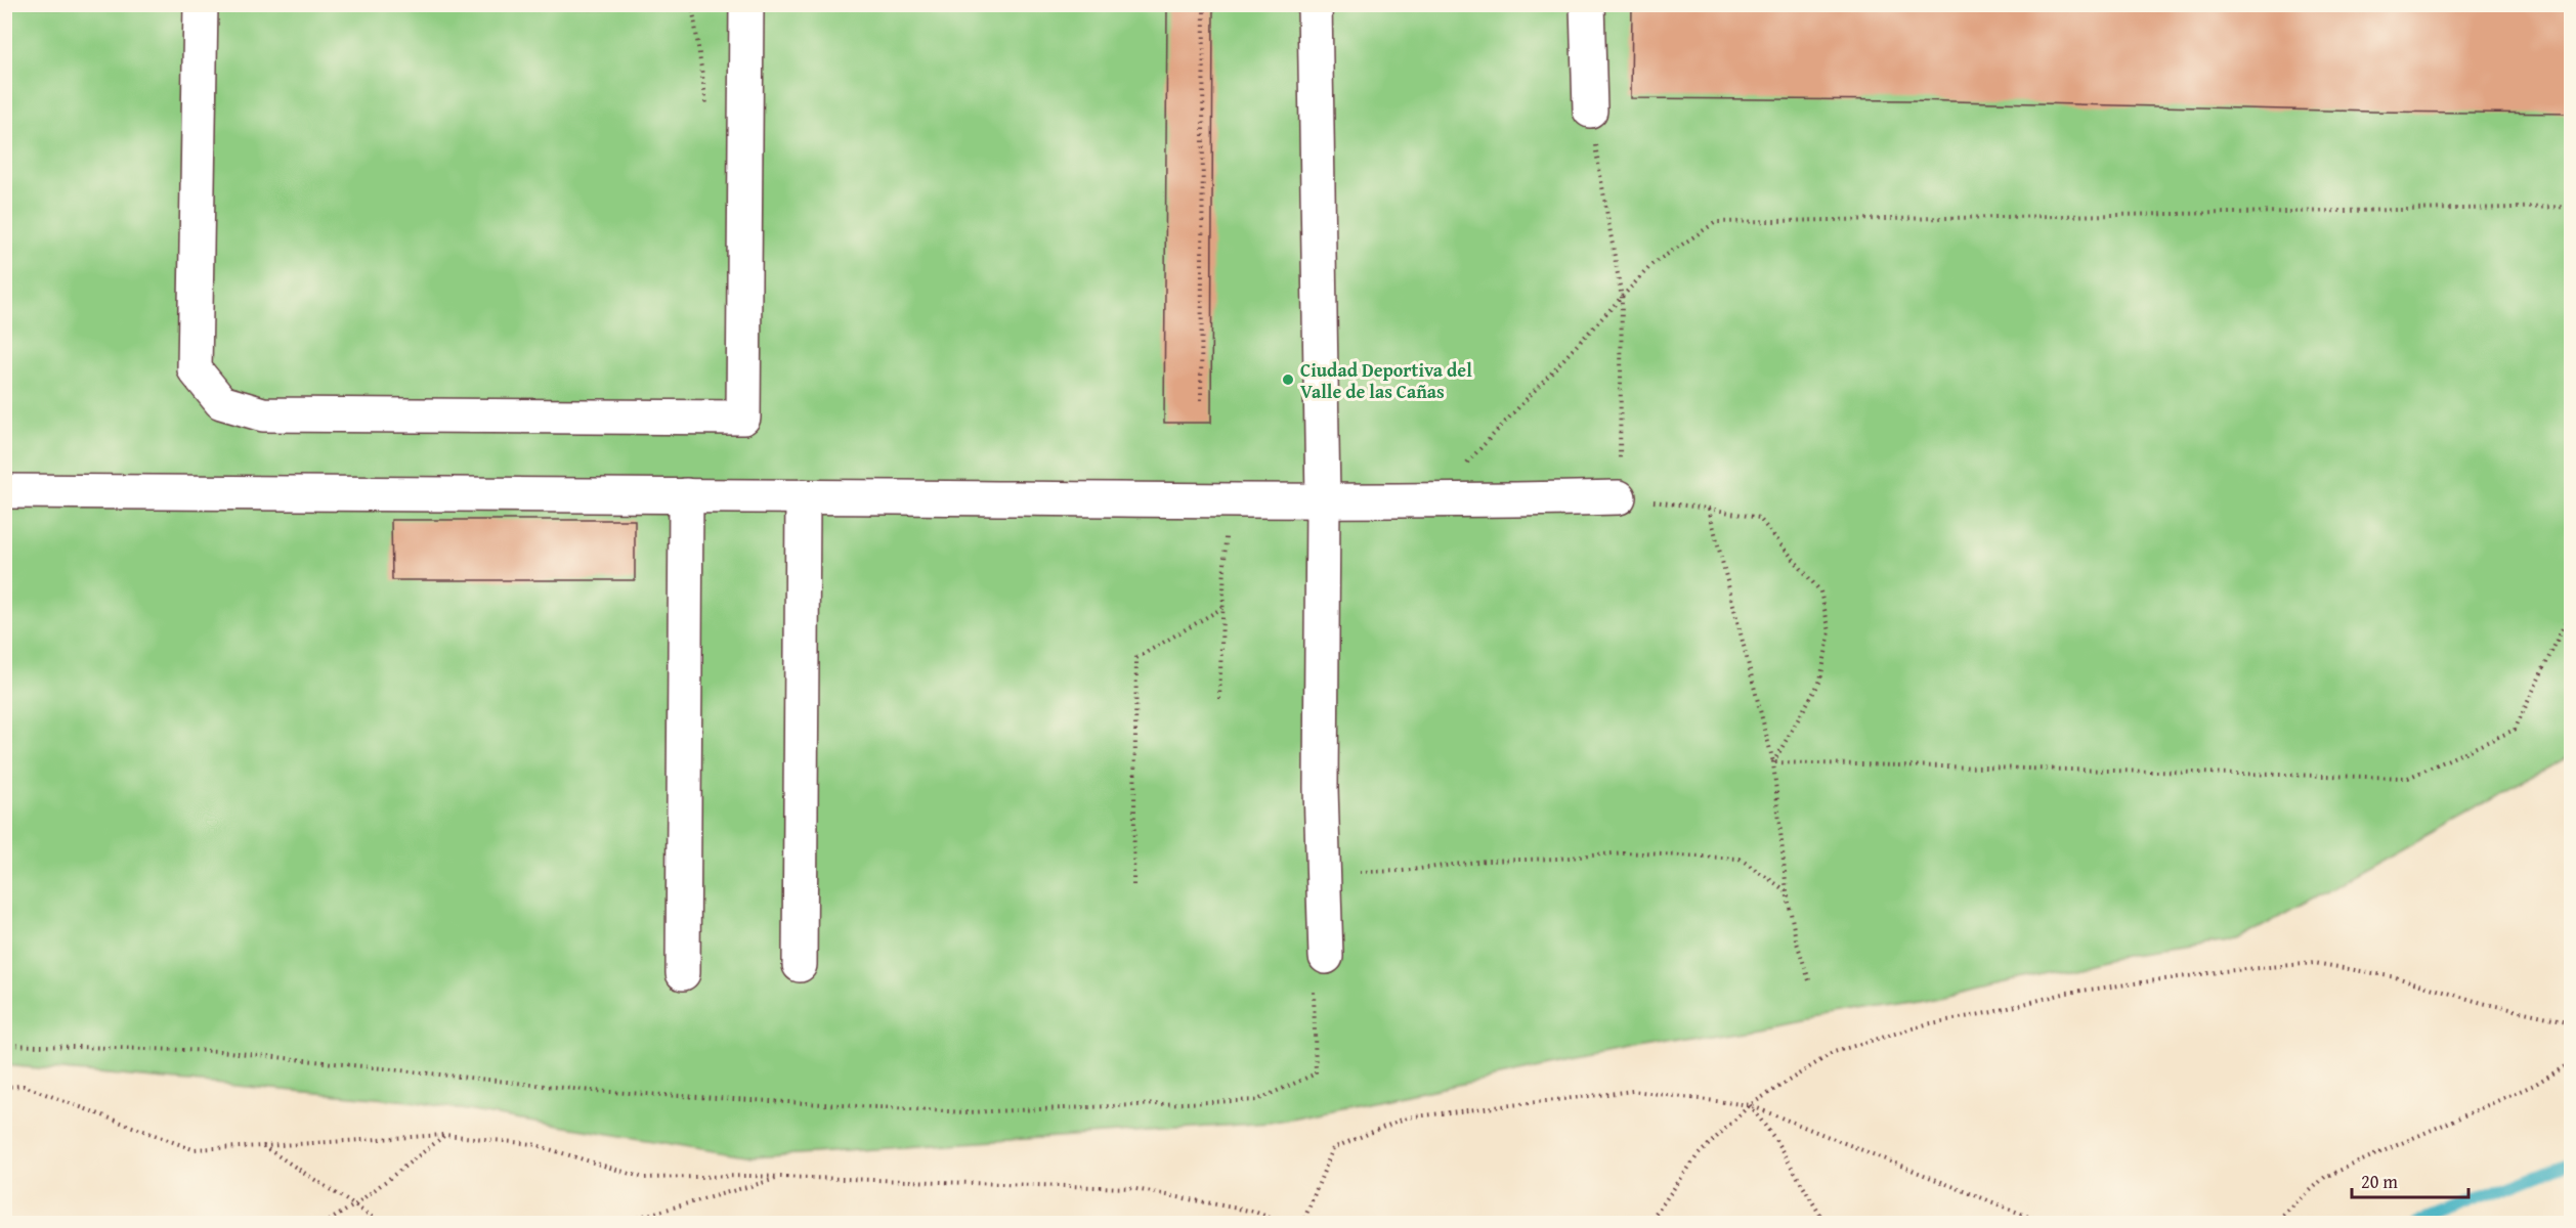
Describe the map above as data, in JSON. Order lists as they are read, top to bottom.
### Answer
{
  "places": ["Ciudad Deportiva del Valle de las Cañas"],
  "scale_bar": "20 m"
}
